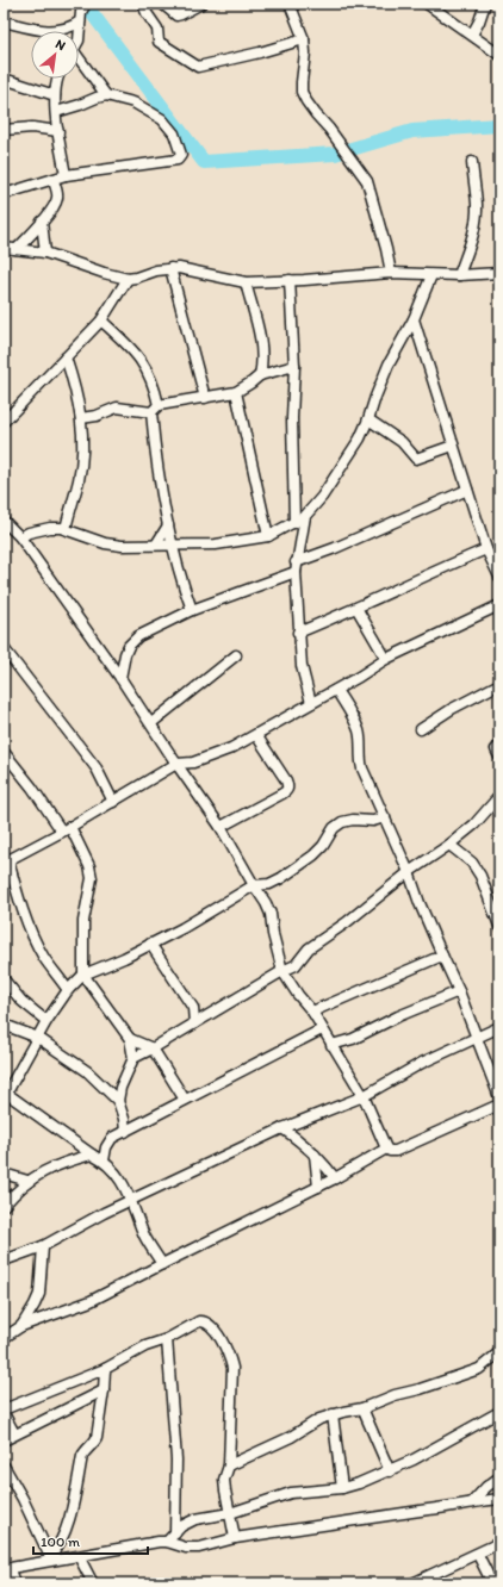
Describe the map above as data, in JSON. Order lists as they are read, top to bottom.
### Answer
{
  "scale_bar": "100 m",
  "north": "top right"
}
